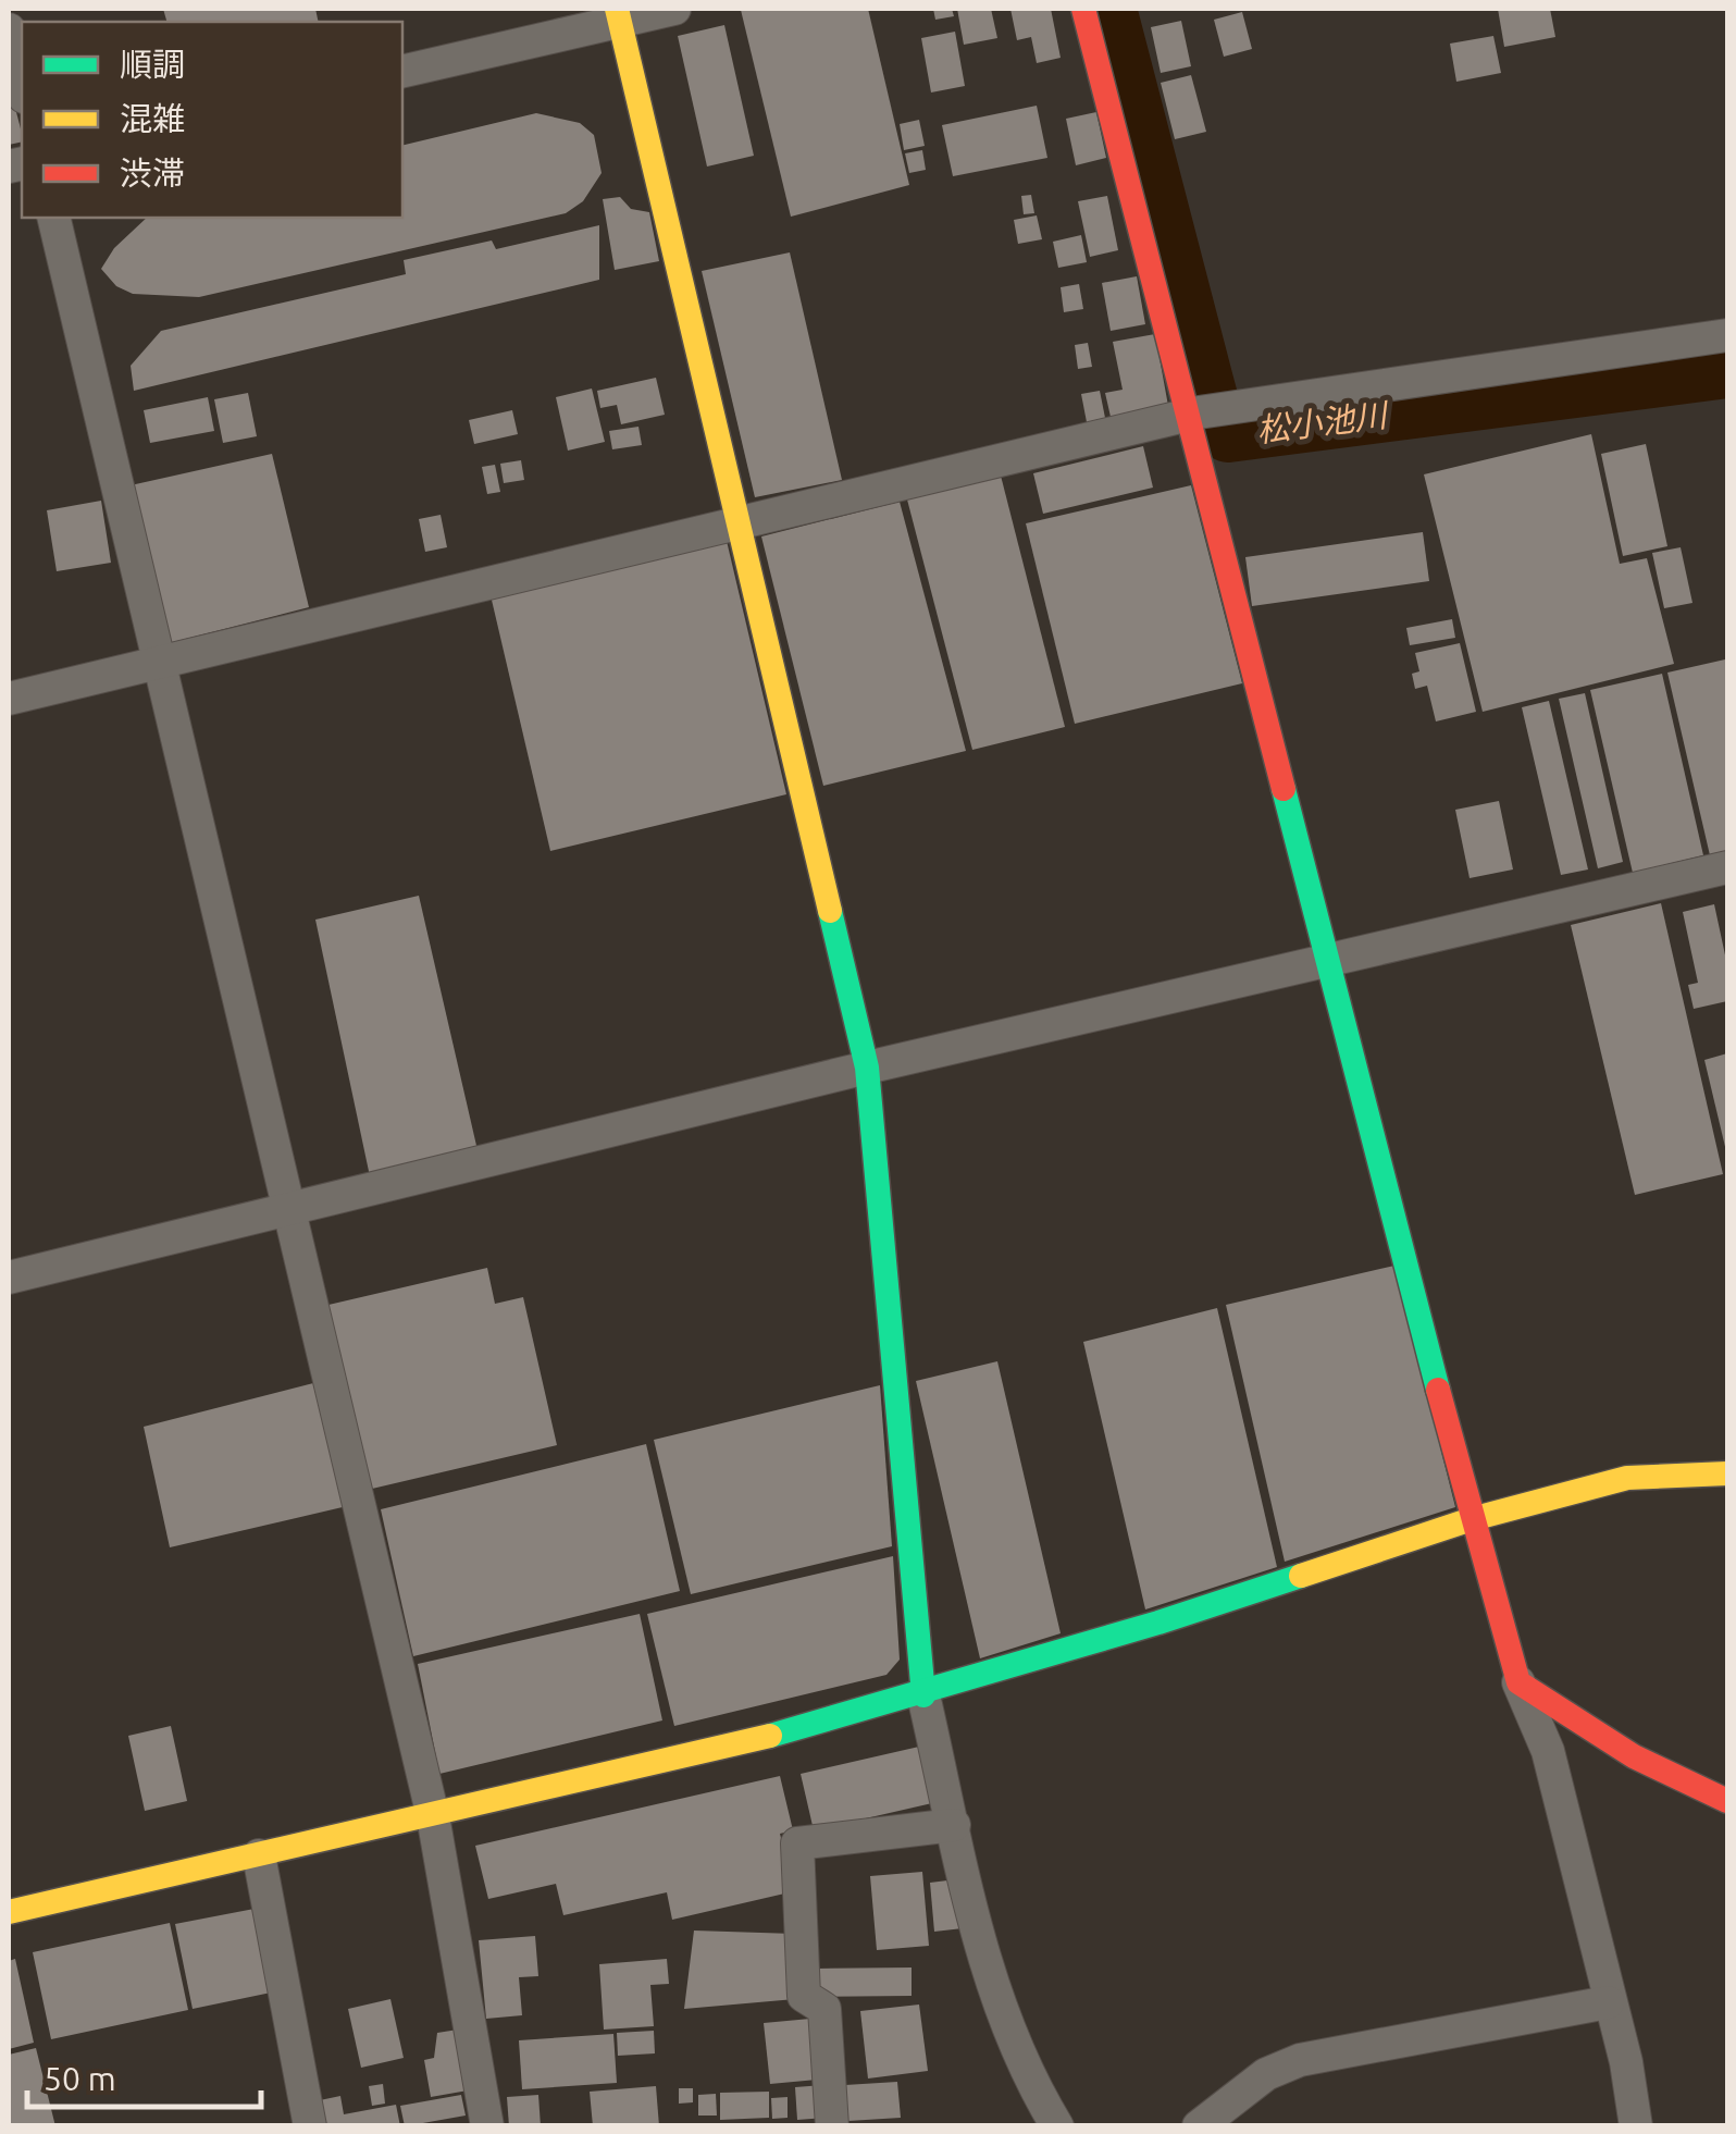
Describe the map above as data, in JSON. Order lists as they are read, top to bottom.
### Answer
{
  "water": ["松小池川"],
  "legend": ["順調", "混雑", "渋滞"],
  "scale_bar": "50 m"
}
